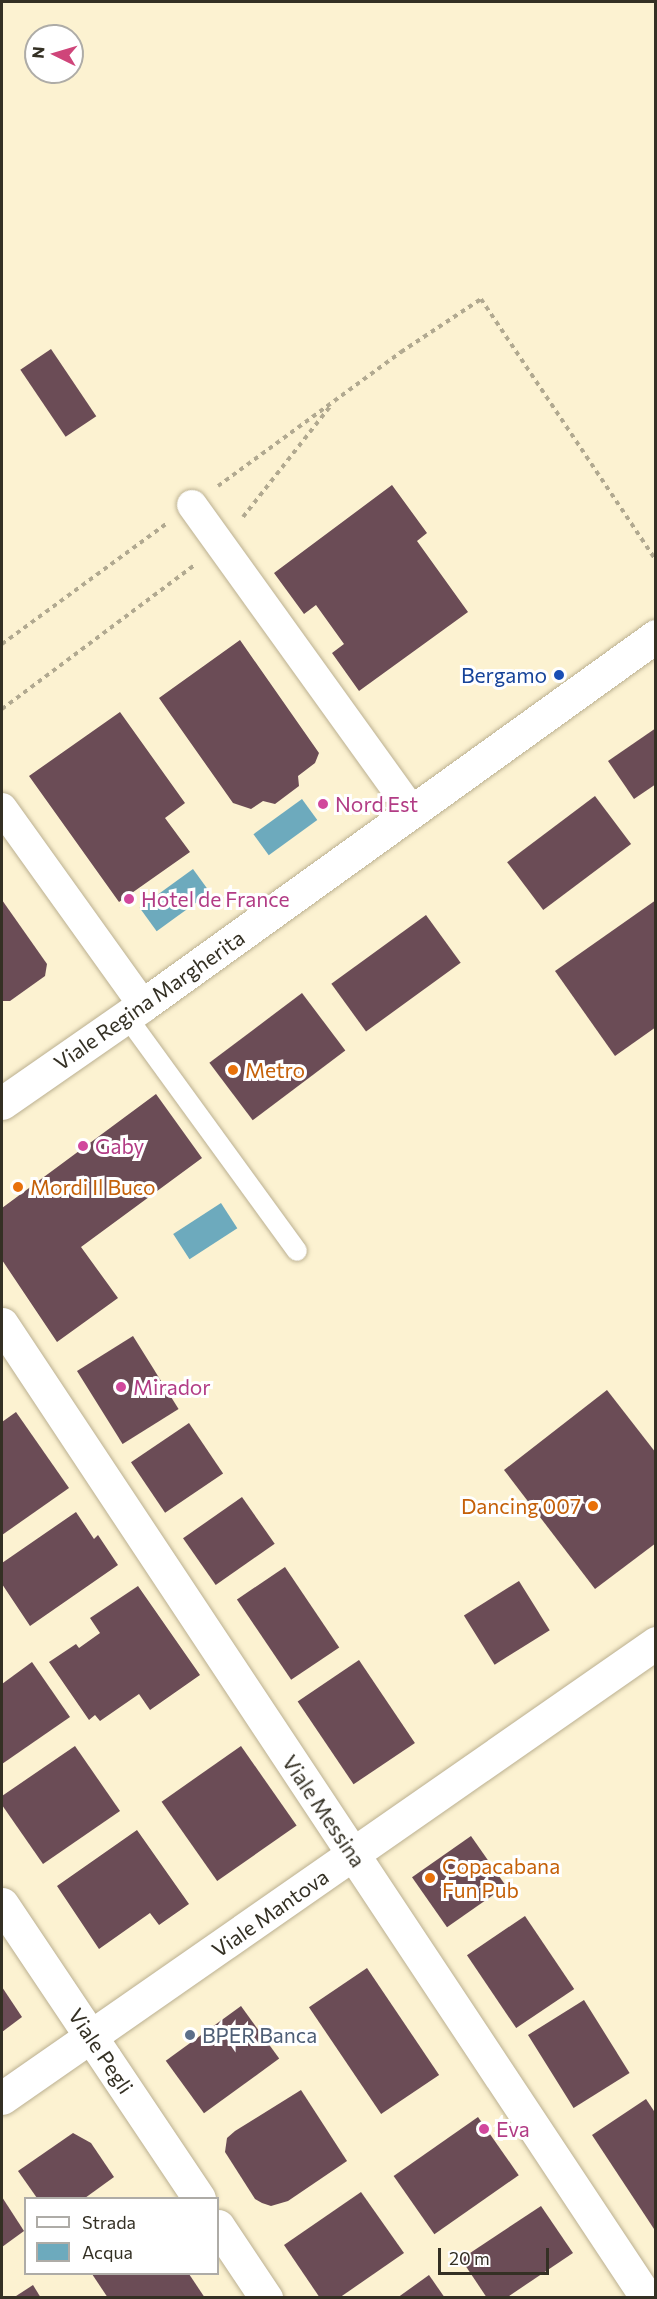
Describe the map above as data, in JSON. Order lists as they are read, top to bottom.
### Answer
{
  "streets": {
    "street": [
      "Viale Regina Margherita",
      "Viale Messina",
      "Viale Mantova",
      "Viale Pegli"
    ]
  },
  "crossings": [
    ["Viale Messina", "Viale Mantova"],
    ["Viale Mantova", "Viale Pegli"]
  ],
  "places": [
    "Bergamo",
    "Nord Est",
    "Hotel de France",
    "Metro",
    "Gaby",
    "Mordi Il Buco",
    "Mirador",
    "Dancing 007",
    "Copacabana Fun Pub",
    "BPER Banca",
    "Eva"
  ],
  "legend": ["Strada", "Acqua"],
  "scale_bar": "20 m",
  "north": "left"
}
